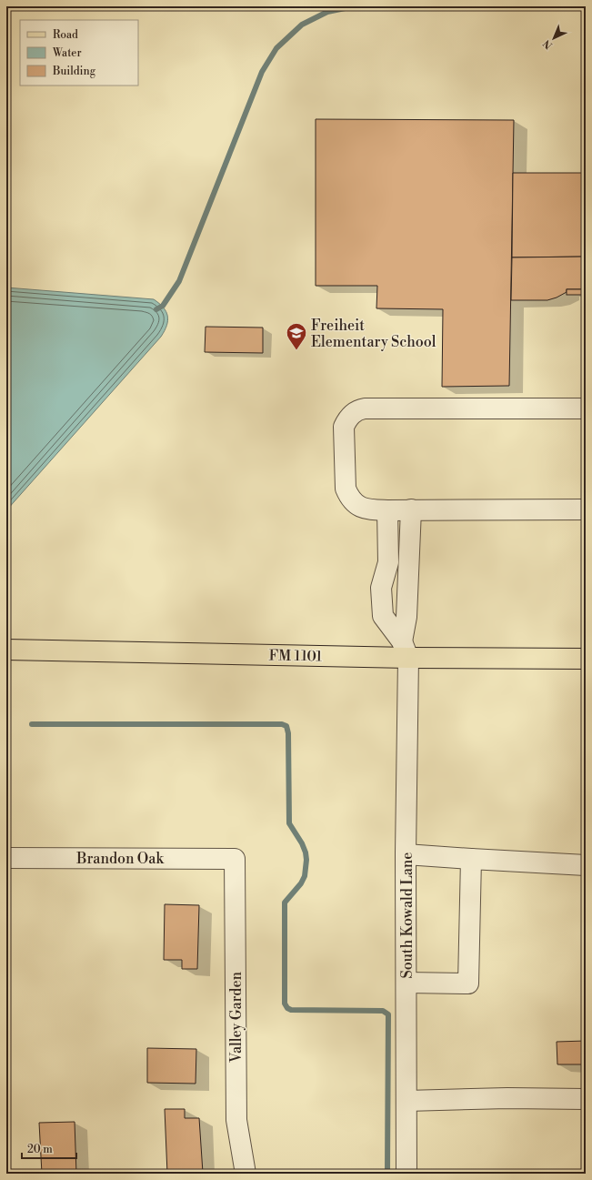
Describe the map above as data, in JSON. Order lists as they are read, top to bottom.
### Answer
{
  "streets": {
    "main road": ["FM 1101"],
    "street": ["Brandon Oak", "South Kowald Lane", "Valley Garden"]
  },
  "crossings": [
    ["FM 1101", "South Kowald Lane"],
    ["Brandon Oak", "Valley Garden"]
  ],
  "places": {
    "school or university": ["Freiheit Elementary School"]
  },
  "legend": ["Road", "Water", "Building"],
  "scale_bar": "20 m",
  "north": "bottom left"
}
